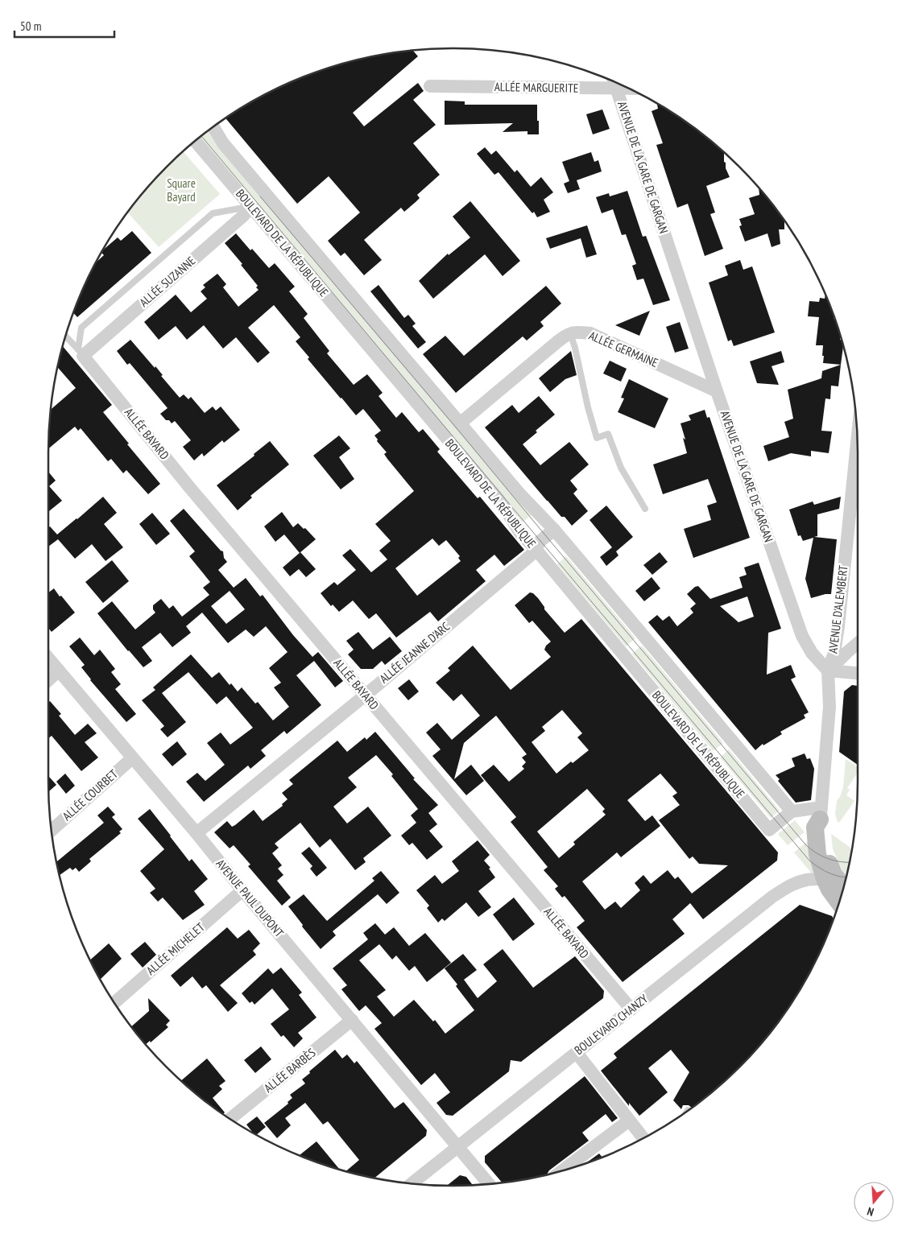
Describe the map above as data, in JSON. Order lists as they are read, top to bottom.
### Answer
{
  "streets": {
    "street": [
      "ALLÉE MARGUERITE",
      "AVENUE DE LA GARE DE GARGAN",
      "BOULEVARD DE LA RÉPUBLIQUE",
      "ALLÉE SUZANNE",
      "ALLÉE GERMAINE",
      "ALLÉE BAYARD",
      "AVENUE D'ALEMBERT",
      "ALLÉE JEANNE D'ARC",
      "ALLÉE COURBET",
      "AVENUE PAUL DUPONT",
      "ALLÉE MICHELET",
      "BOULEVARD CHANZY",
      "ALLÉE BARBÈS"
    ]
  },
  "crossings": [
    ["ALLÉE MARGUERITE", "AVENUE DE LA GARE DE GARGAN"],
    ["AVENUE DE LA GARE DE GARGAN", "ALLÉE GERMAINE"],
    ["AVENUE DE LA GARE DE GARGAN", "AVENUE D'ALEMBERT"],
    ["BOULEVARD DE LA RÉPUBLIQUE", "ALLÉE SUZANNE"],
    ["BOULEVARD DE LA RÉPUBLIQUE", "ALLÉE JEANNE D'ARC"],
    ["ALLÉE SUZANNE", "ALLÉE BAYARD"],
    ["ALLÉE BAYARD", "ALLÉE JEANNE D'ARC"],
    ["ALLÉE BAYARD", "BOULEVARD CHANZY"],
    ["ALLÉE JEANNE D'ARC", "AVENUE PAUL DUPONT"],
    ["ALLÉE COURBET", "AVENUE PAUL DUPONT"],
    ["AVENUE PAUL DUPONT", "ALLÉE MICHELET"],
    ["AVENUE PAUL DUPONT", "BOULEVARD CHANZY"],
    ["AVENUE PAUL DUPONT", "ALLÉE BARBÈS"]
  ],
  "parks": ["Square Bayard"],
  "scale_bar": "50 m",
  "north": "bottom"
}
